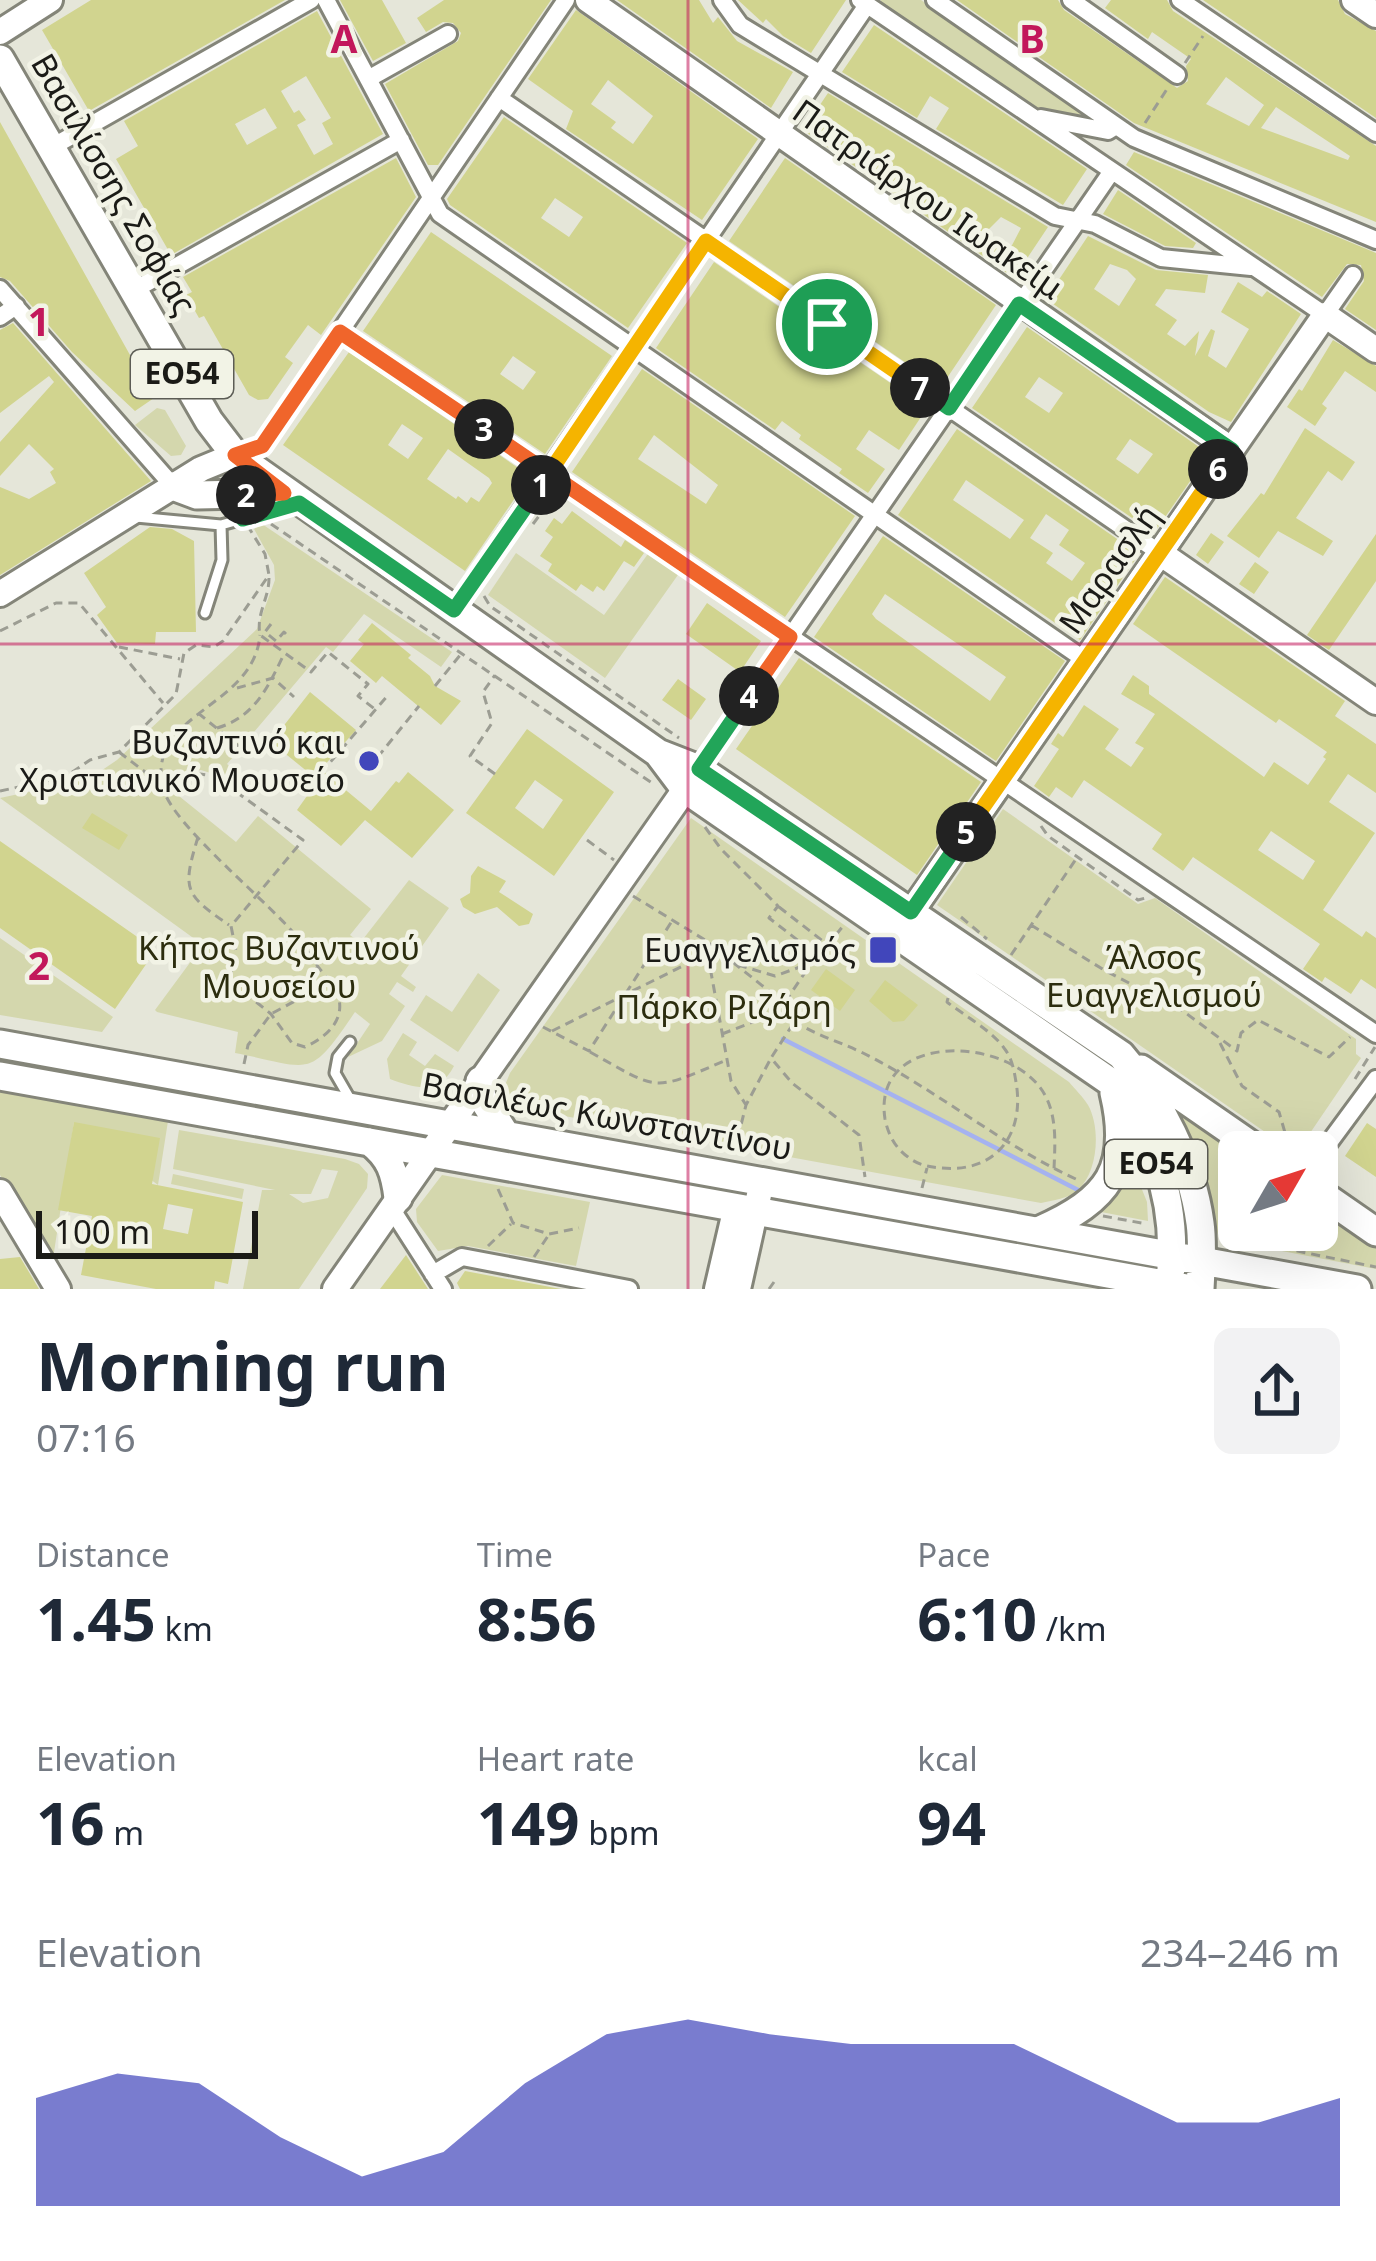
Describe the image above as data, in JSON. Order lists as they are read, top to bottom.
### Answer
{
  "streets": {
    "main road": ["Βασιλίσσης Σοφίας", "ΕΟ54", "Βασιλέως Κωνσταντίνου"],
    "street": ["Πατριάρχου Ιωακείμ", "Μαρασλή"]
  },
  "crossings": [
    ["Βασιλίσσης Σοφίας", "ΕΟ54"],
    ["Βασιλίσσης Σοφίας", "Μαρασλή"],
    ["Βασιλίσσης Σοφίας", "Βασιλέως Κωνσταντίνου"],
    ["Πατριάρχου Ιωακείμ", "Μαρασλή"]
  ],
  "parks": ["Κήπος Βυζαντινού Μουσείου", "Άλσος Ευαγγελισμού", "Πάρκο Ριζάρη"],
  "places": {
    "other": ["Βυζαντινό και Χριστιανικό Μουσείο"],
    "transit": ["Ευαγγελισμός"]
  },
  "scale_bar": "100 m",
  "north": "top right",
  "page": {
    "pins": [
      "7",
      "3",
      "6",
      "1",
      "2",
      "4",
      "5"
    ],
    "scale": "100 m",
    "heading": ["Morning run", "07:16"],
    "stats": [
      ["Distance", "1.45 km"],
      ["Time", "8:56"],
      ["Pace", "6:10 /km"],
      ["Elevation", "16 m"],
      ["Heart rate", "149 bpm"],
      ["kcal", "94"]
    ],
    "chart": ["Elevation", "234–246 m"]
  },
  "grid": {
    "columns": ["A", "B"],
    "rows": ["1", "2"]
  }
}
